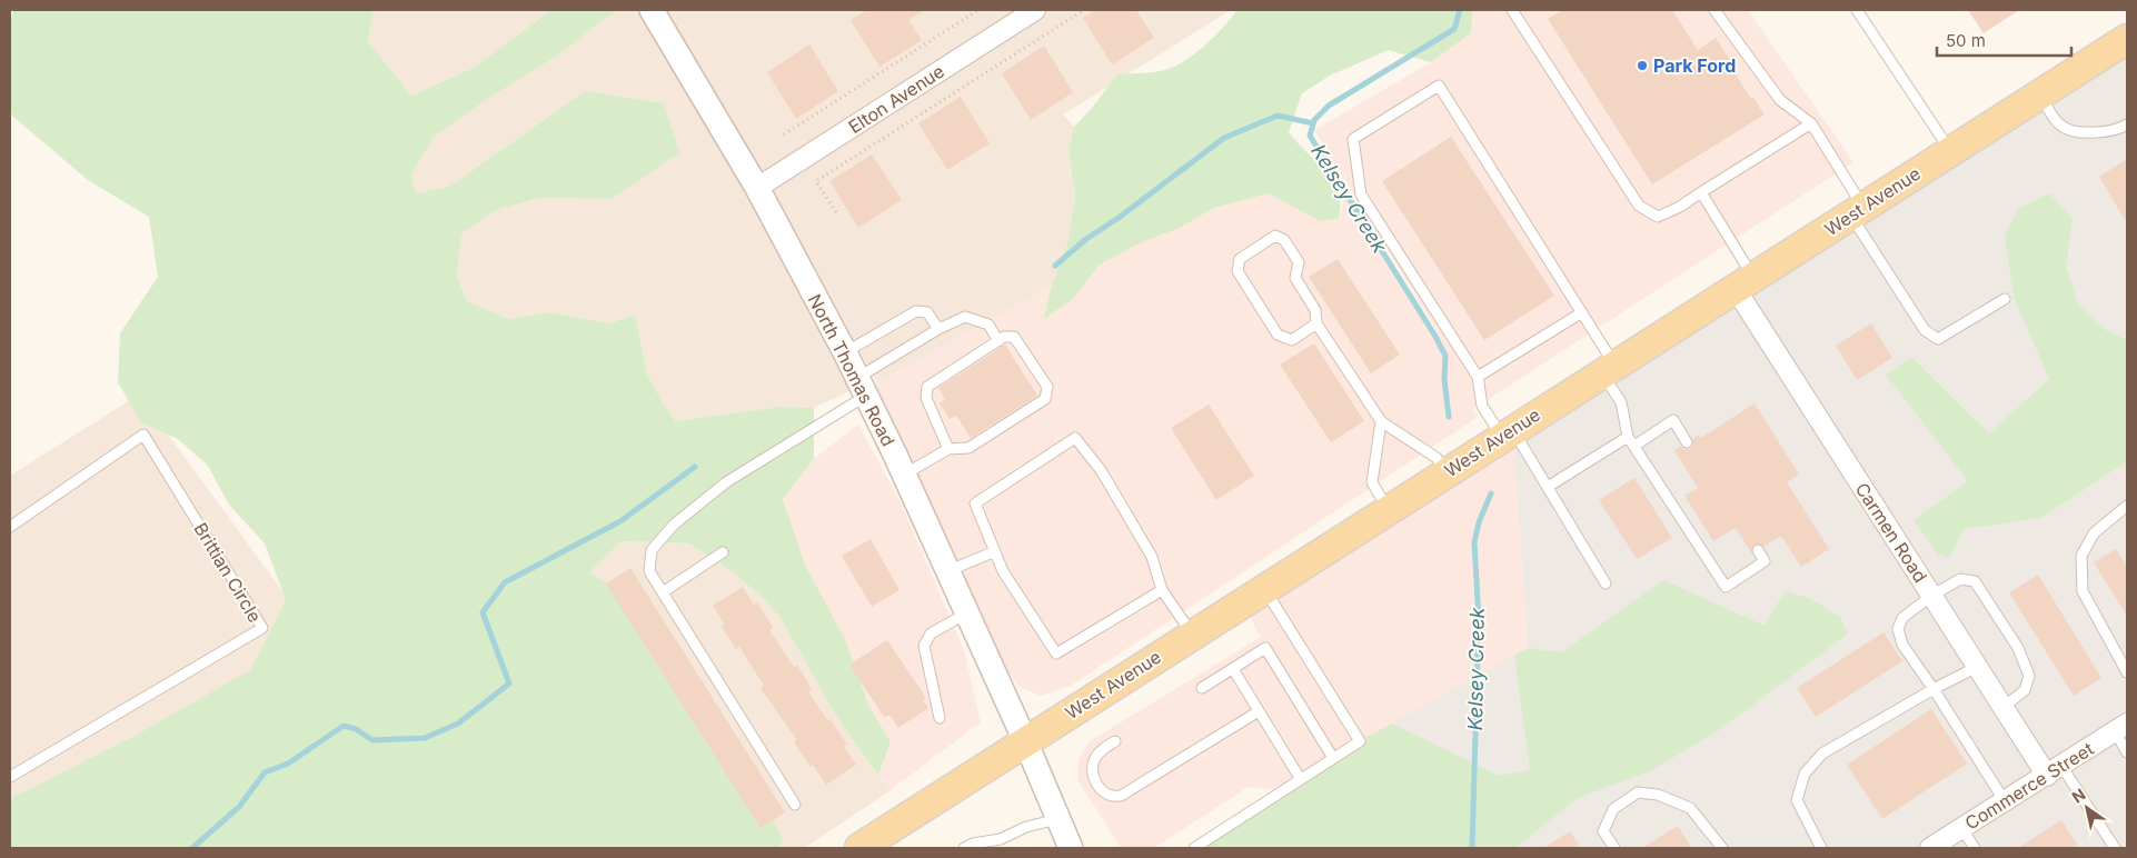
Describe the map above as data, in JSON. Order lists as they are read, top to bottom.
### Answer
{
  "streets": {
    "main road": ["West Avenue"],
    "street": [
      "Elton Avenue",
      "North Thomas Road",
      "Carmen Road",
      "Commerce Street"
    ],
    "lane": ["Brittian Circle"]
  },
  "crossings": [
    ["Elton Avenue", "North Thomas Road"],
    ["West Avenue", "North Thomas Road"],
    ["West Avenue", "Carmen Road"],
    ["Carmen Road", "Commerce Street"]
  ],
  "water": ["Kelsey Creek"],
  "places": ["Park Ford"],
  "scale_bar": "50 m",
  "north": "top left"
}
